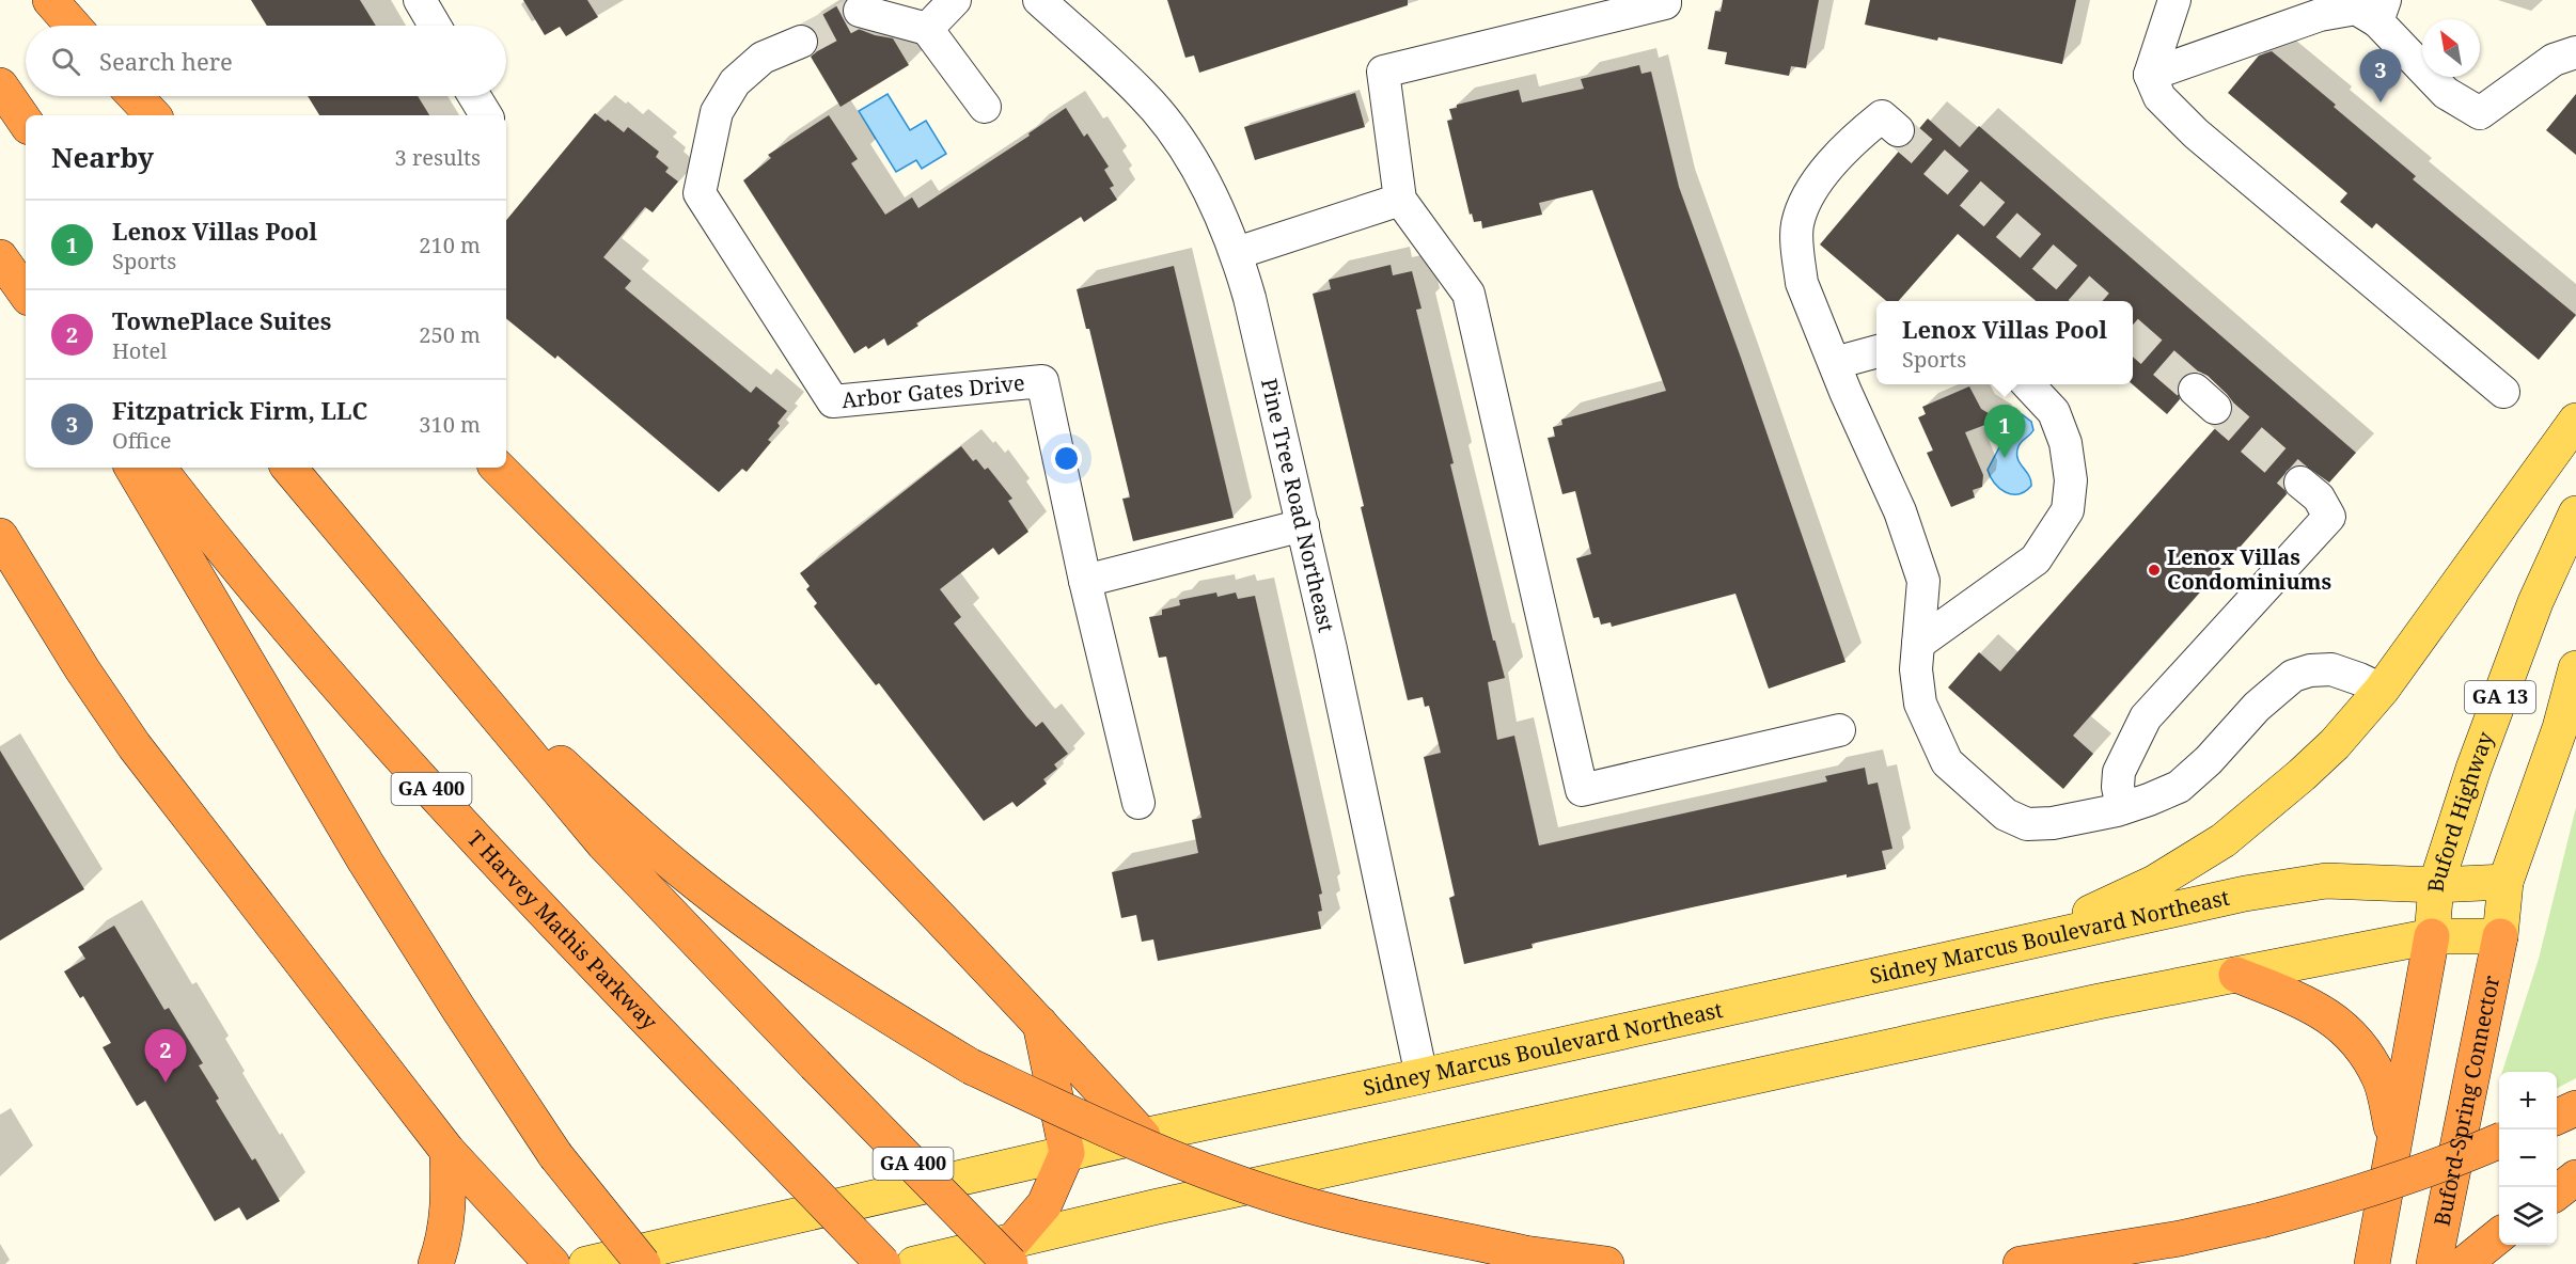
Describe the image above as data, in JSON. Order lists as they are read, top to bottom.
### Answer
{
  "streets": {
    "highway": [
      "GA 13",
      "GA 400",
      "T Harvey Mathis Parkway",
      "Buford-Spring Connector"
    ],
    "main road": ["Buford Highway", "Sidney Marcus Boulevard Northeast"],
    "street": ["Arbor Gates Drive", "Pine Tree Road Northeast"]
  },
  "crossings": [
    ["Pine Tree Road Northeast", "Sidney Marcus Boulevard Northeast"],
    ["GA 13", "Buford Highway"],
    ["GA 13", "Sidney Marcus Boulevard Northeast"],
    ["GA 13", "Buford-Spring Connector"],
    ["Buford Highway", "Sidney Marcus Boulevard Northeast"]
  ],
  "places": ["Lenox Villas Condominiums"],
  "north": "top left",
  "page": {
    "search": "Search here",
    "pins": ["3", "1", "2"],
    "heading": ["Nearby", "3 results"],
    "list": [
      {
        "mark": "1",
        "name": "Lenox Villas Pool",
        "note": "Sports",
        "value": "210 m"
      },
      {
        "mark": "2",
        "name": "TownePlace Suites",
        "note": "Hotel",
        "value": "250 m"
      },
      {
        "mark": "3",
        "name": "Fitzpatrick Firm, LLC",
        "note": "Office",
        "value": "310 m"
      }
    ],
    "popup": ["Lenox Villas Pool", "Sports"],
    "map_buttons": ["+", "−"]
  }
}
